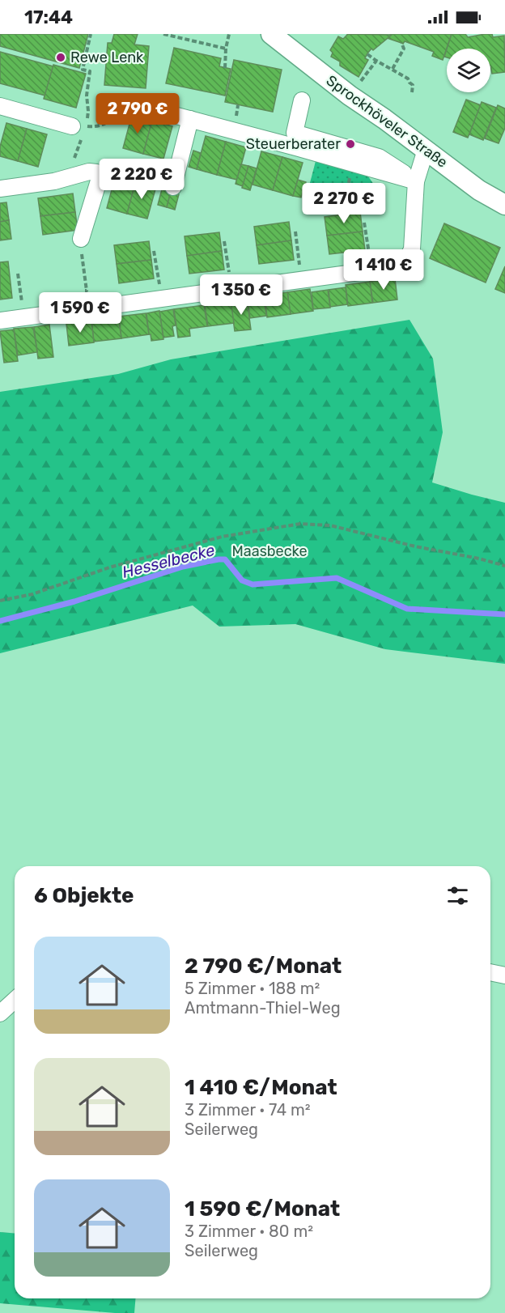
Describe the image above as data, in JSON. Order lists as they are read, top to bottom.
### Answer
{
  "streets": {
    "street": ["Sprockhöveler Straße"]
  },
  "water": ["Hesselbecke"],
  "parks": ["Maasbecke"],
  "places": ["Rewe Lenk", "Steuerberater"],
  "page": {
    "status": "17:44",
    "price": [
      "2 790 €",
      "2 220 €",
      "2 270 €",
      "1 410 €",
      "1 350 €",
      "1 590 €"
    ],
    "heading": "6 Objekte",
    "list": [
      {
        "name": "2 790 €/Monat",
        "note": "5 Zimmer · 188 m² · Amtmann-Thiel-Weg"
      },
      {
        "name": "1 410 €/Monat",
        "note": "3 Zimmer · 74 m² · Seilerweg"
      },
      {
        "name": "1 590 €/Monat",
        "note": "3 Zimmer · 80 m² · Seilerweg"
      }
    ]
  }
}
